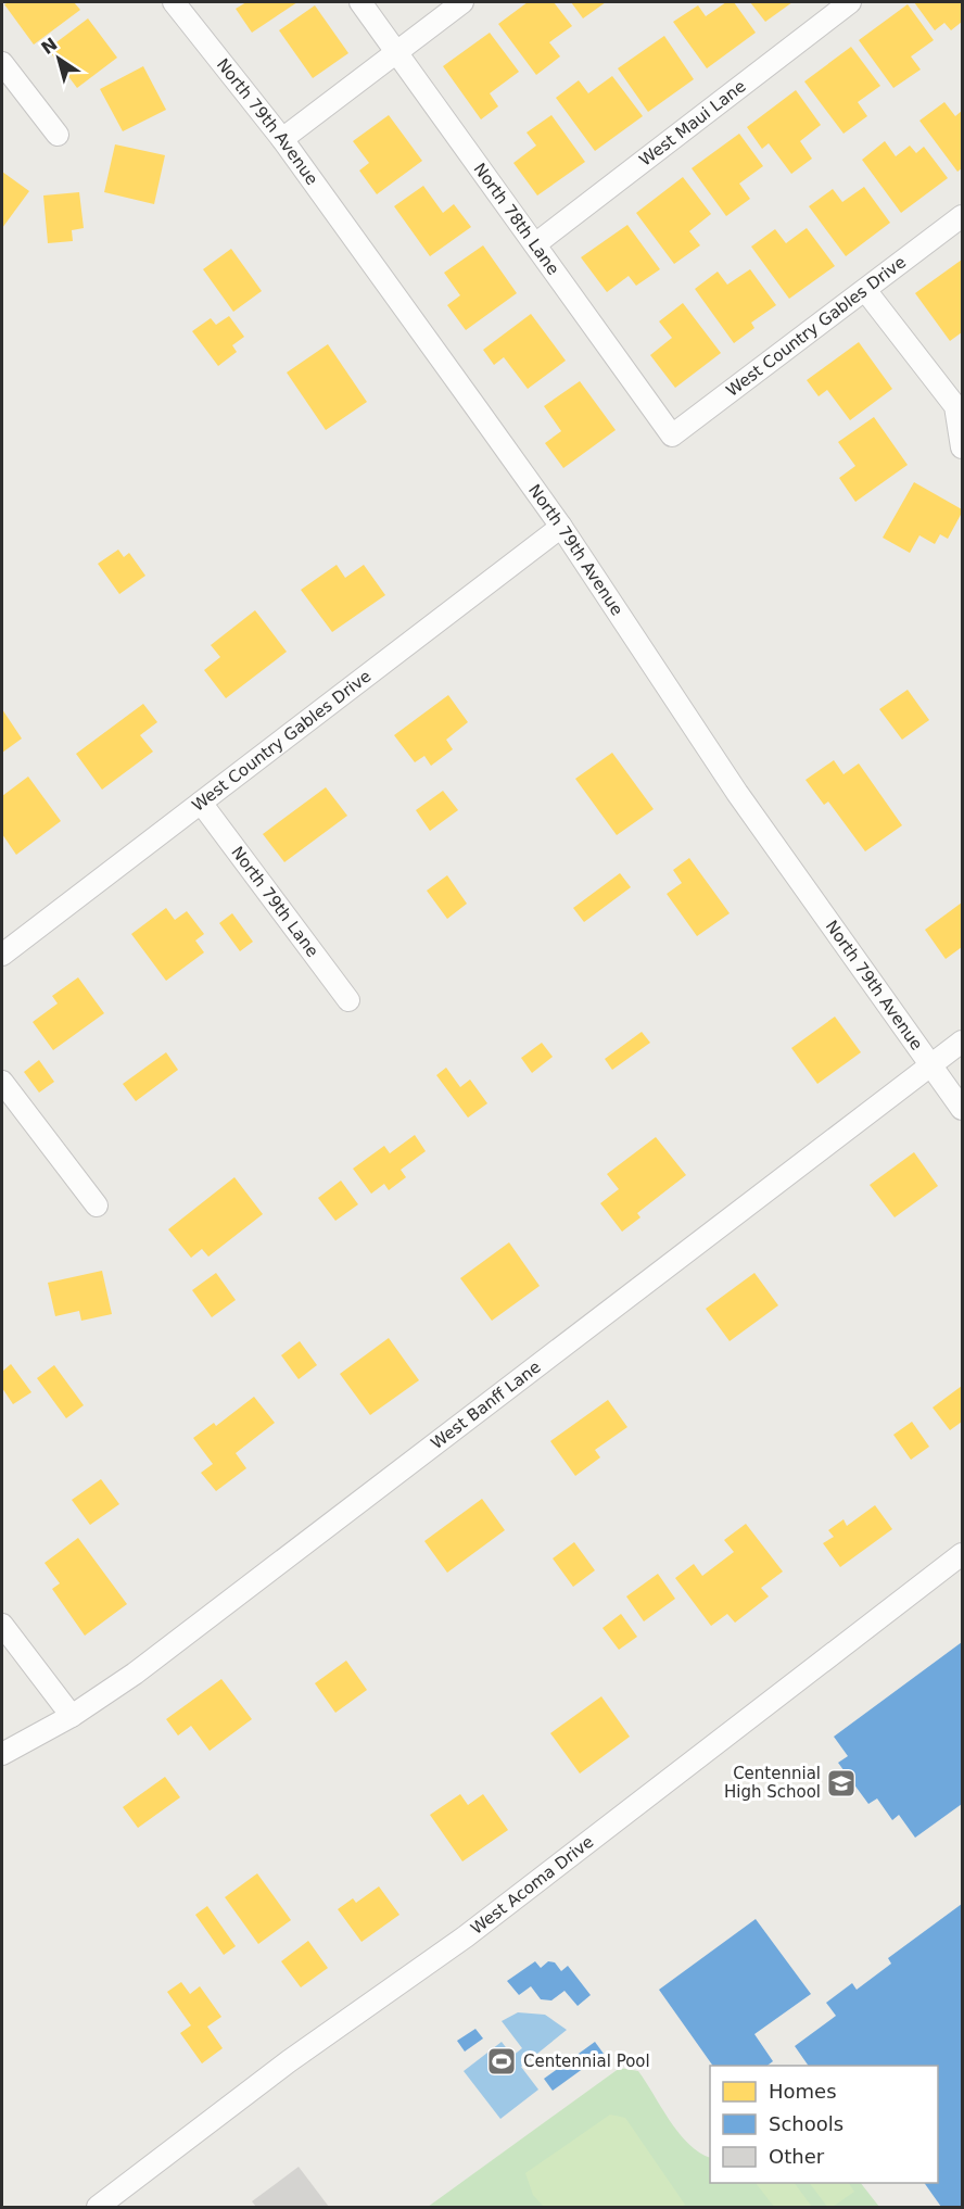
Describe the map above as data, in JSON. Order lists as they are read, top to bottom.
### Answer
{
  "streets": {
    "street": [
      "North 79th Avenue",
      "West Maui Lane",
      "North 78th Lane",
      "West Country Gables Drive",
      "North 79th Lane",
      "West Banff Lane",
      "West Acoma Drive"
    ]
  },
  "crossings": [
    ["North 79th Avenue", "West Country Gables Drive"],
    ["North 79th Avenue", "West Banff Lane"],
    ["West Maui Lane", "North 78th Lane"],
    ["North 78th Lane", "West Country Gables Drive"],
    ["West Country Gables Drive", "North 79th Lane"]
  ],
  "places": {
    "school or university": ["Centennial High School"],
    "sports": ["Centennial Pool"]
  },
  "legend": ["Homes", "Schools", "Other"],
  "north": "top left"
}
